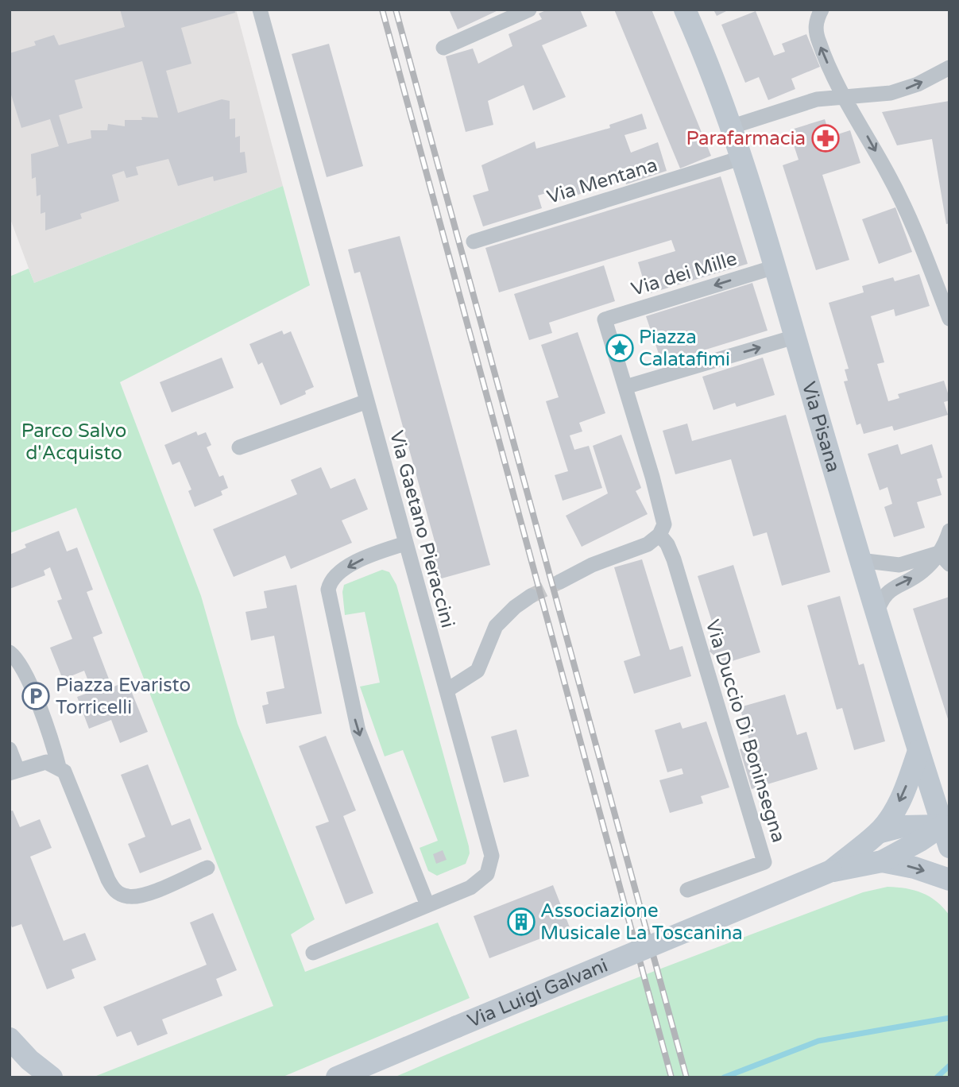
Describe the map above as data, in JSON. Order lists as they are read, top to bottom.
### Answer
{
  "streets": {
    "main road": ["Via Pisana", "Via Luigi Galvani"],
    "street": [
      "Via Mentana",
      "Via dei Mille",
      "Via Gaetano Pieraccini",
      "Via Duccio Di Boninsegna"
    ]
  },
  "crossings": [
    ["Via Mentana", "Via Pisana"],
    ["Via dei Mille", "Via Pisana"],
    ["Via Pisana", "Via Luigi Galvani"]
  ],
  "parks": ["Parco Salvo d'Acquisto"],
  "places": {
    "pharmacy": ["Parafarmacia"],
    "place": ["Piazza Calatafimi"],
    "parking": ["Piazza Evaristo Torricelli"],
    "building": ["Associazione Musicale La Toscanina"]
  }
}
